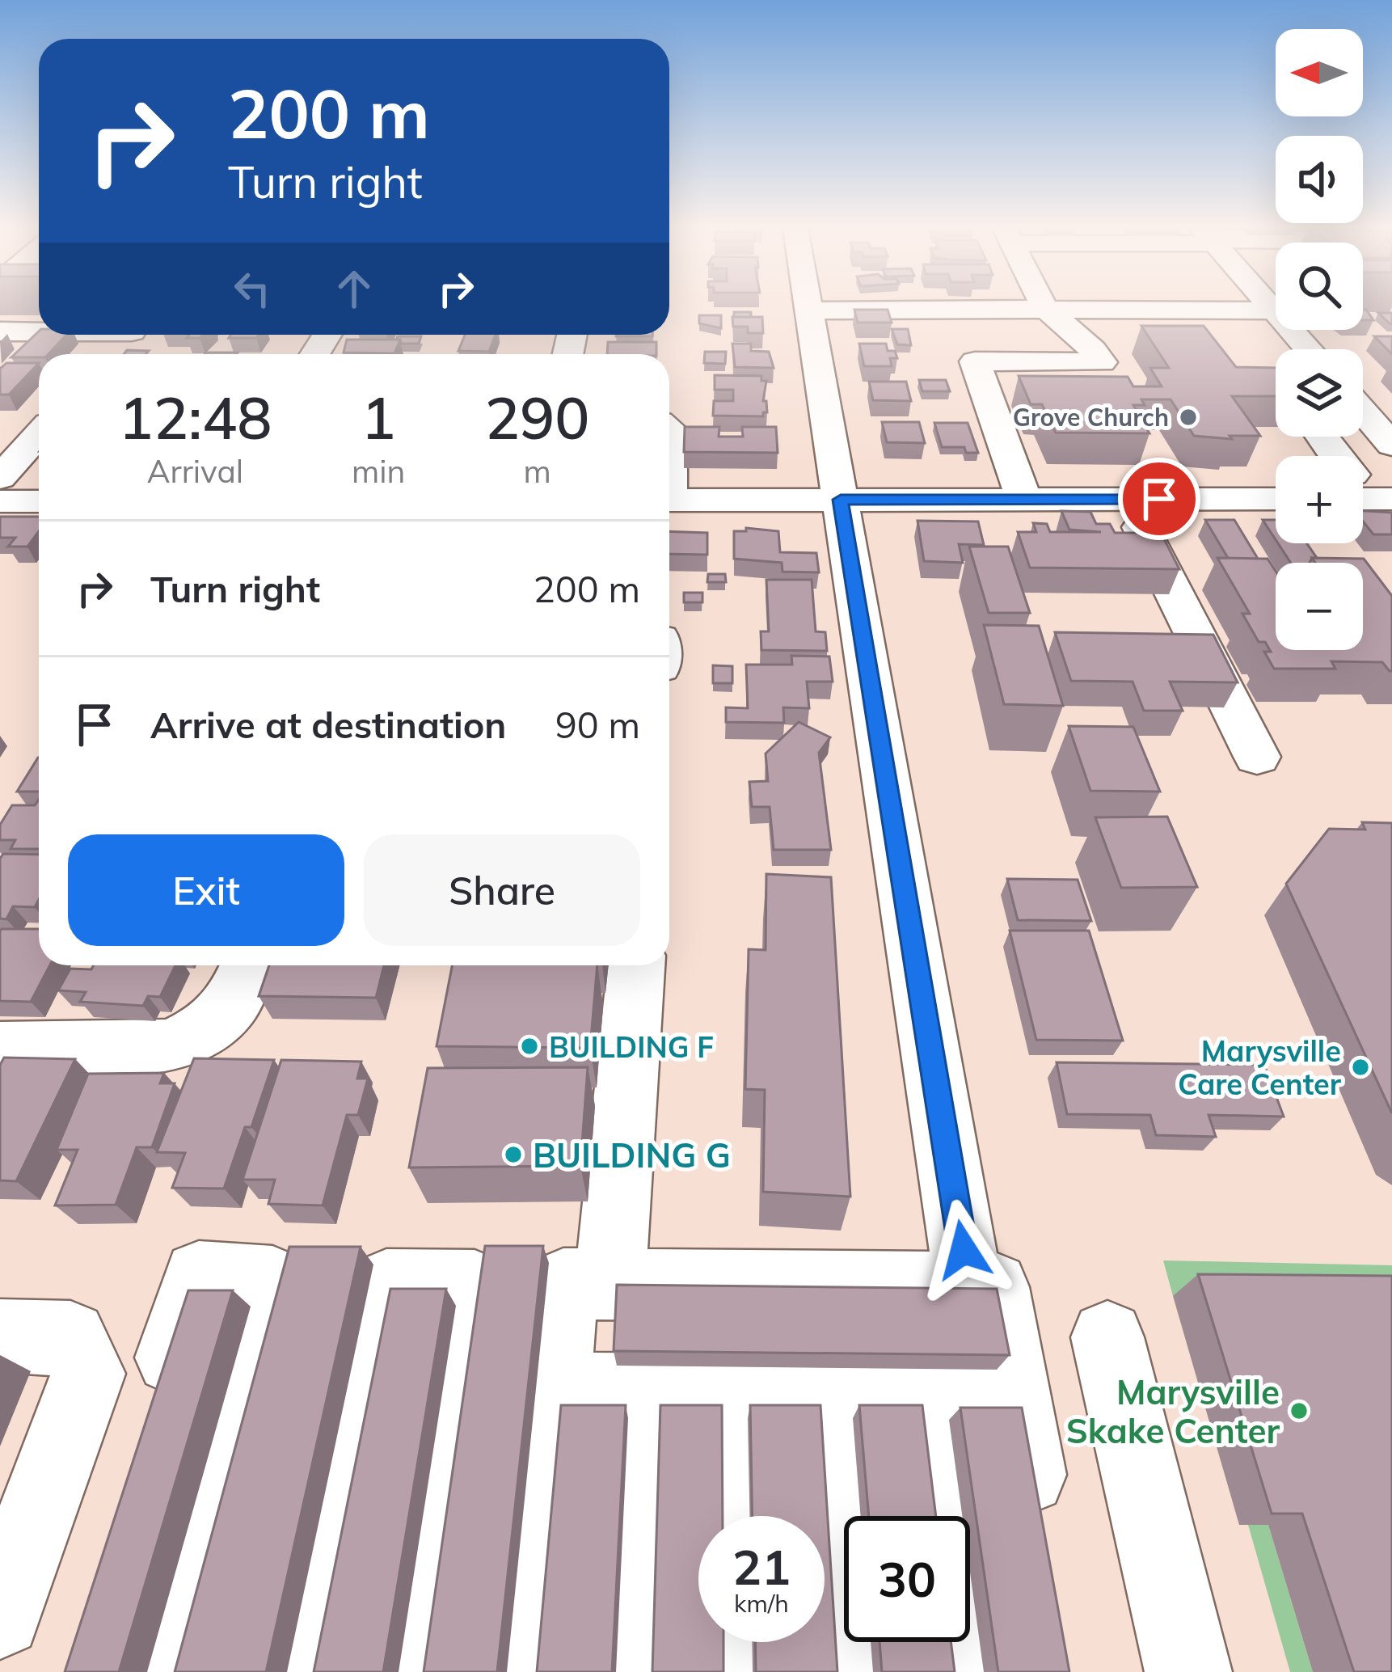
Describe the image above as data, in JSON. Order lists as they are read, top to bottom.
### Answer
{
  "places": [
    "Grove Church",
    "BUILDING F",
    "Marysville Care Center",
    "BUILDING G",
    "Marysville Skake Center"
  ],
  "north": "left",
  "page": {
    "map_buttons": ["+", "−"],
    "turn": ["200 m", "Turn right"],
    "eta": [
      "12:48",
      "Arrival",
      "1",
      "min",
      "290",
      "m"
    ],
    "list": [
      {
        "name": "Turn right",
        "value": "200 m"
      },
      {
        "name": "Arrive at destination",
        "value": "90 m"
      }
    ],
    "buttons": ["Exit", "Share"],
    "speed": "21 km/h",
    "limit": "30"
  }
}
